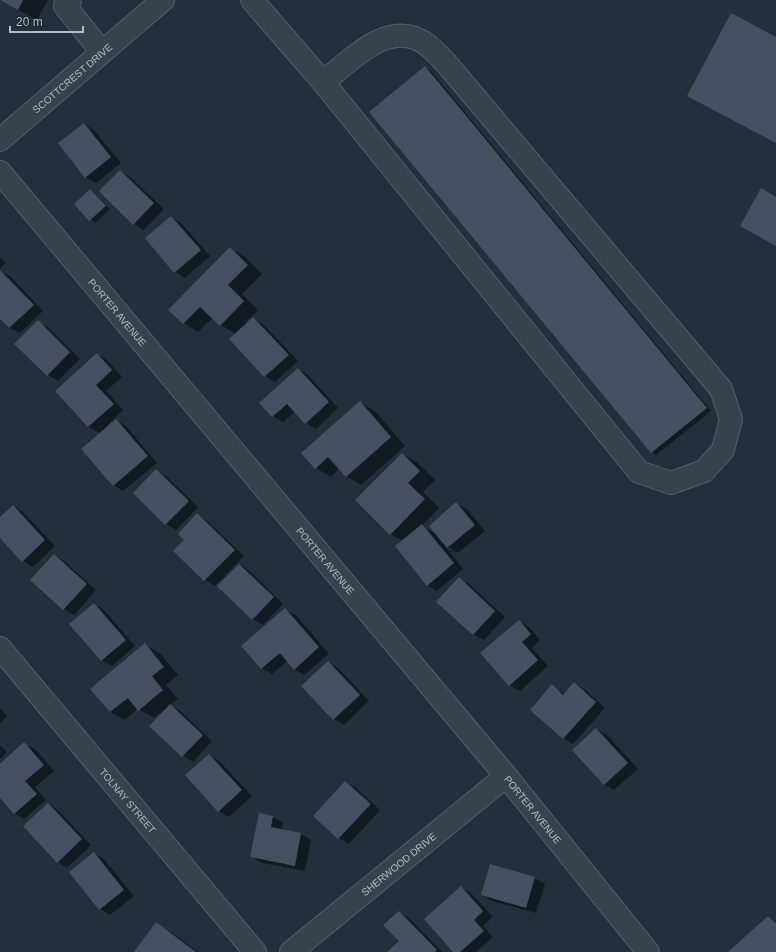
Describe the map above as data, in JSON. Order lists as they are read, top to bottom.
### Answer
{
  "streets": {
    "street": [
      "SCOTTCREST DRIVE",
      "PORTER AVENUE",
      "TOLNAY STREET",
      "SHERWOOD DRIVE"
    ]
  },
  "crossings": [
    ["PORTER AVENUE", "SHERWOOD DRIVE"]
  ],
  "scale_bar": "20 m"
}
